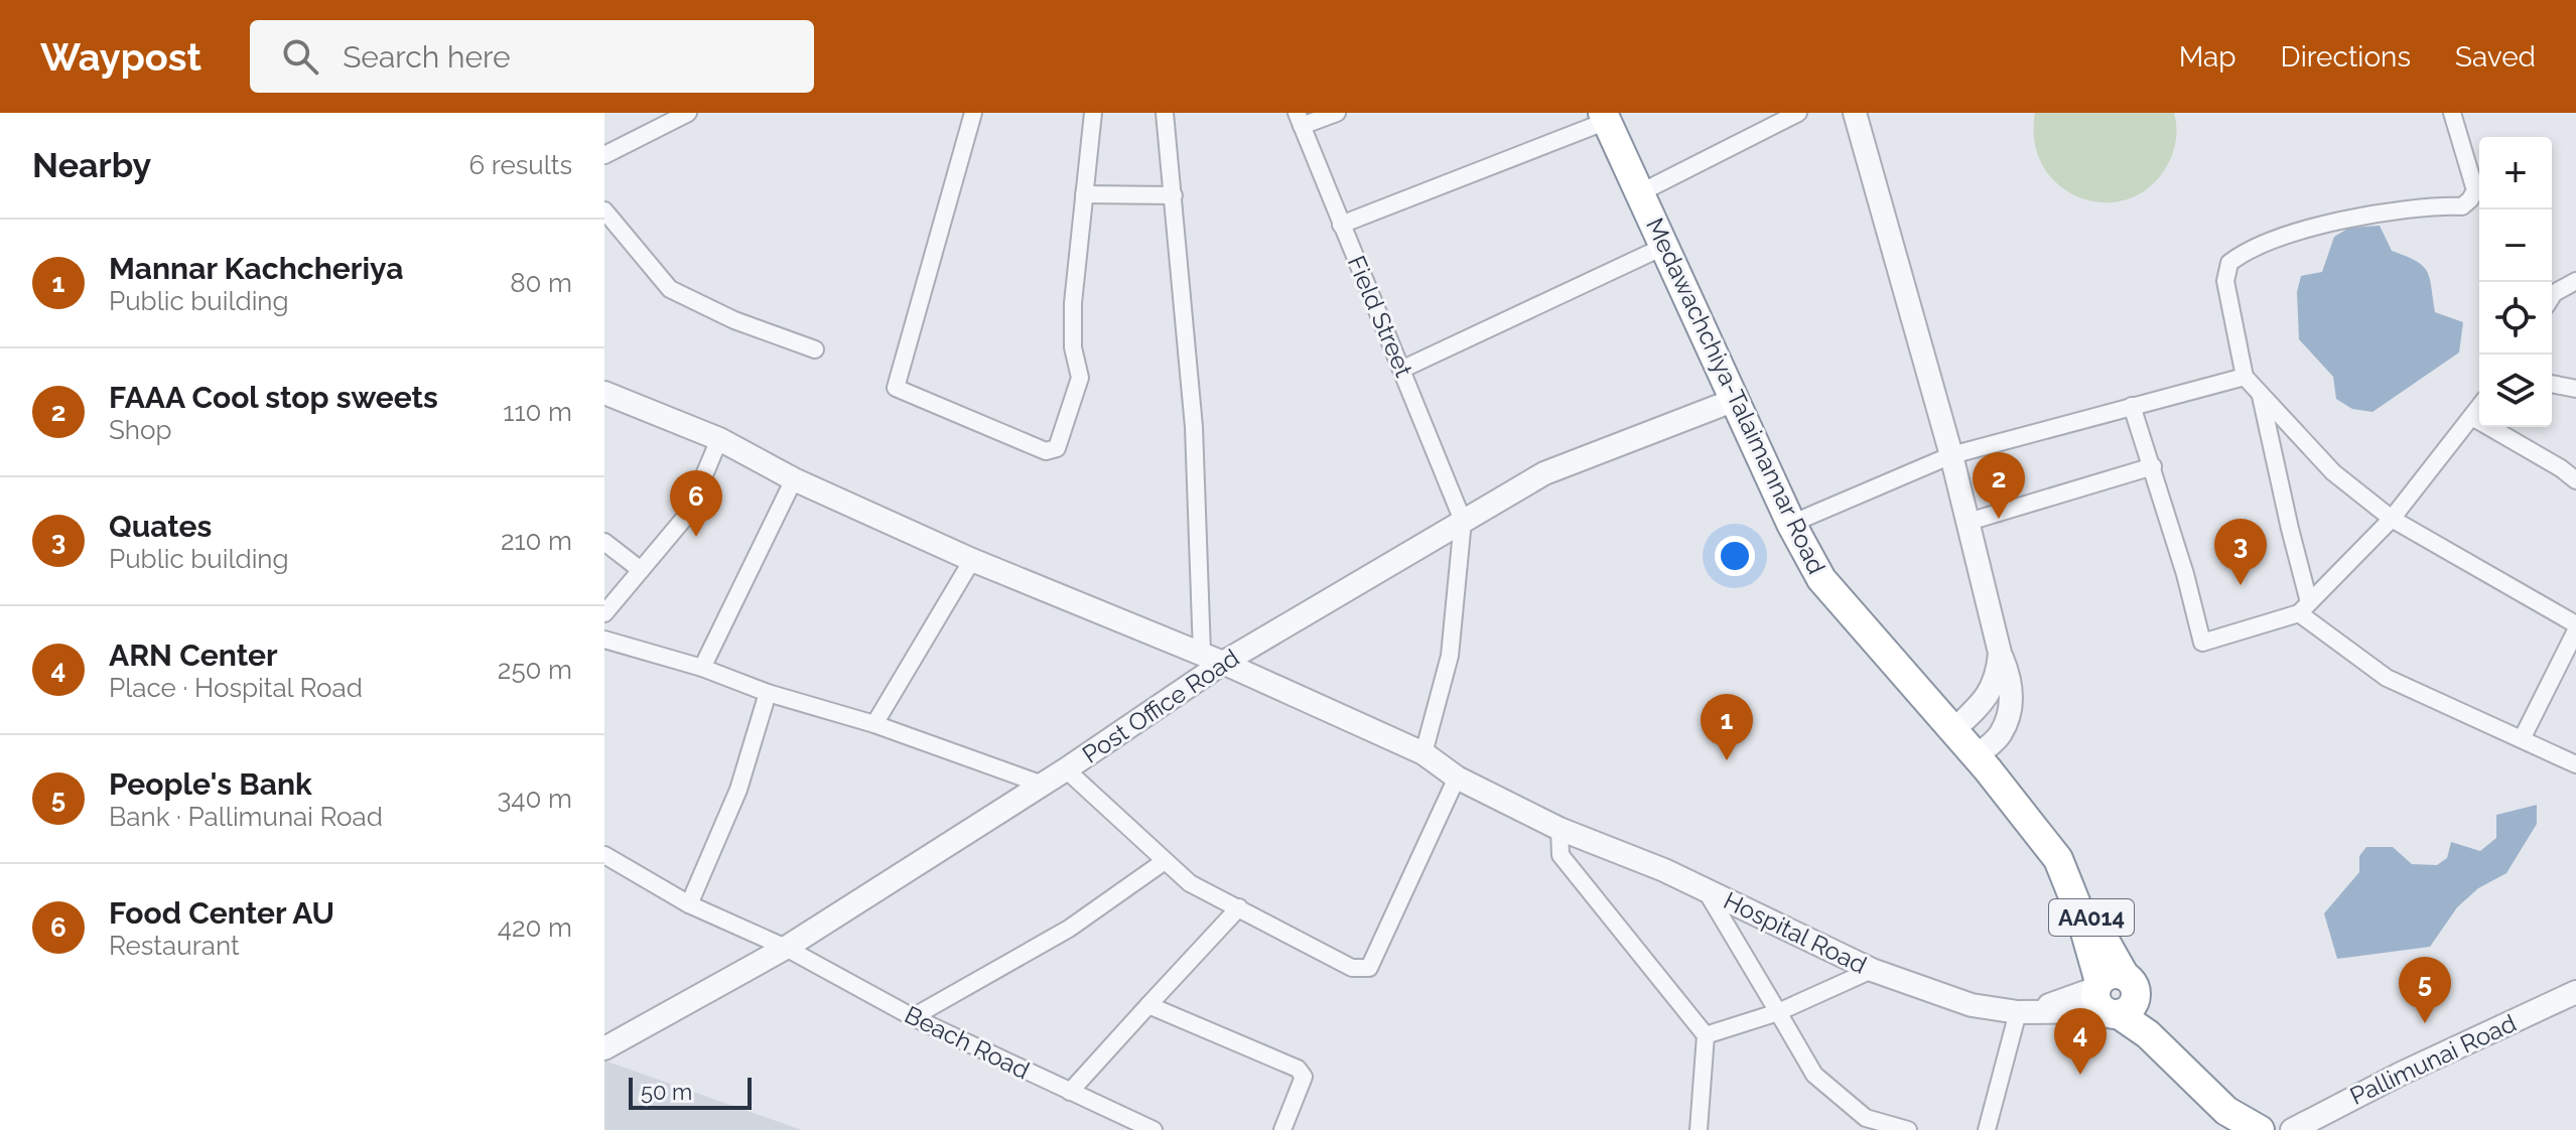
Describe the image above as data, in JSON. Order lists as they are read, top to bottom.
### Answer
{
  "streets": {
    "highway": ["Medawachchiya-Talaimannar Road", "AA014"],
    "street": [
      "Field Street",
      "Post Office Road",
      "Hospital Road",
      "Beach Road",
      "Pallimunai Road"
    ]
  },
  "crossings": [
    ["Field Street", "Post Office Road"],
    ["Medawachchiya-Talaimannar Road", "Post Office Road"],
    ["Medawachchiya-Talaimannar Road", "AA014"],
    ["Post Office Road", "Hospital Road"],
    ["Post Office Road", "Beach Road"],
    ["AA014", "Hospital Road"]
  ],
  "scale_bar": "50 m",
  "page": {
    "header": "Waypost",
    "search": "Search here",
    "nav": ["Map", "Directions", "Saved"],
    "heading": ["Nearby", "6 results"],
    "map_buttons": ["+", "−"],
    "list": [
      {
        "mark": "1",
        "name": "Mannar Kachcheriya",
        "note": "Public building",
        "value": "80 m"
      },
      {
        "mark": "2",
        "name": "FAAA Cool stop sweets",
        "note": "Shop",
        "value": "110 m"
      },
      {
        "mark": "3",
        "name": "Quates",
        "note": "Public building",
        "value": "210 m"
      },
      {
        "mark": "4",
        "name": "ARN Center",
        "note": "Place · Hospital Road",
        "value": "250 m"
      },
      {
        "mark": "5",
        "name": "People's Bank",
        "note": "Bank · Pallimunai Road",
        "value": "340 m"
      },
      {
        "mark": "6",
        "name": "Food Center AU",
        "note": "Restaurant",
        "value": "420 m"
      }
    ],
    "pins": [
      "2",
      "6",
      "3",
      "1",
      "5",
      "4"
    ],
    "scale": "50 m"
  }
}
